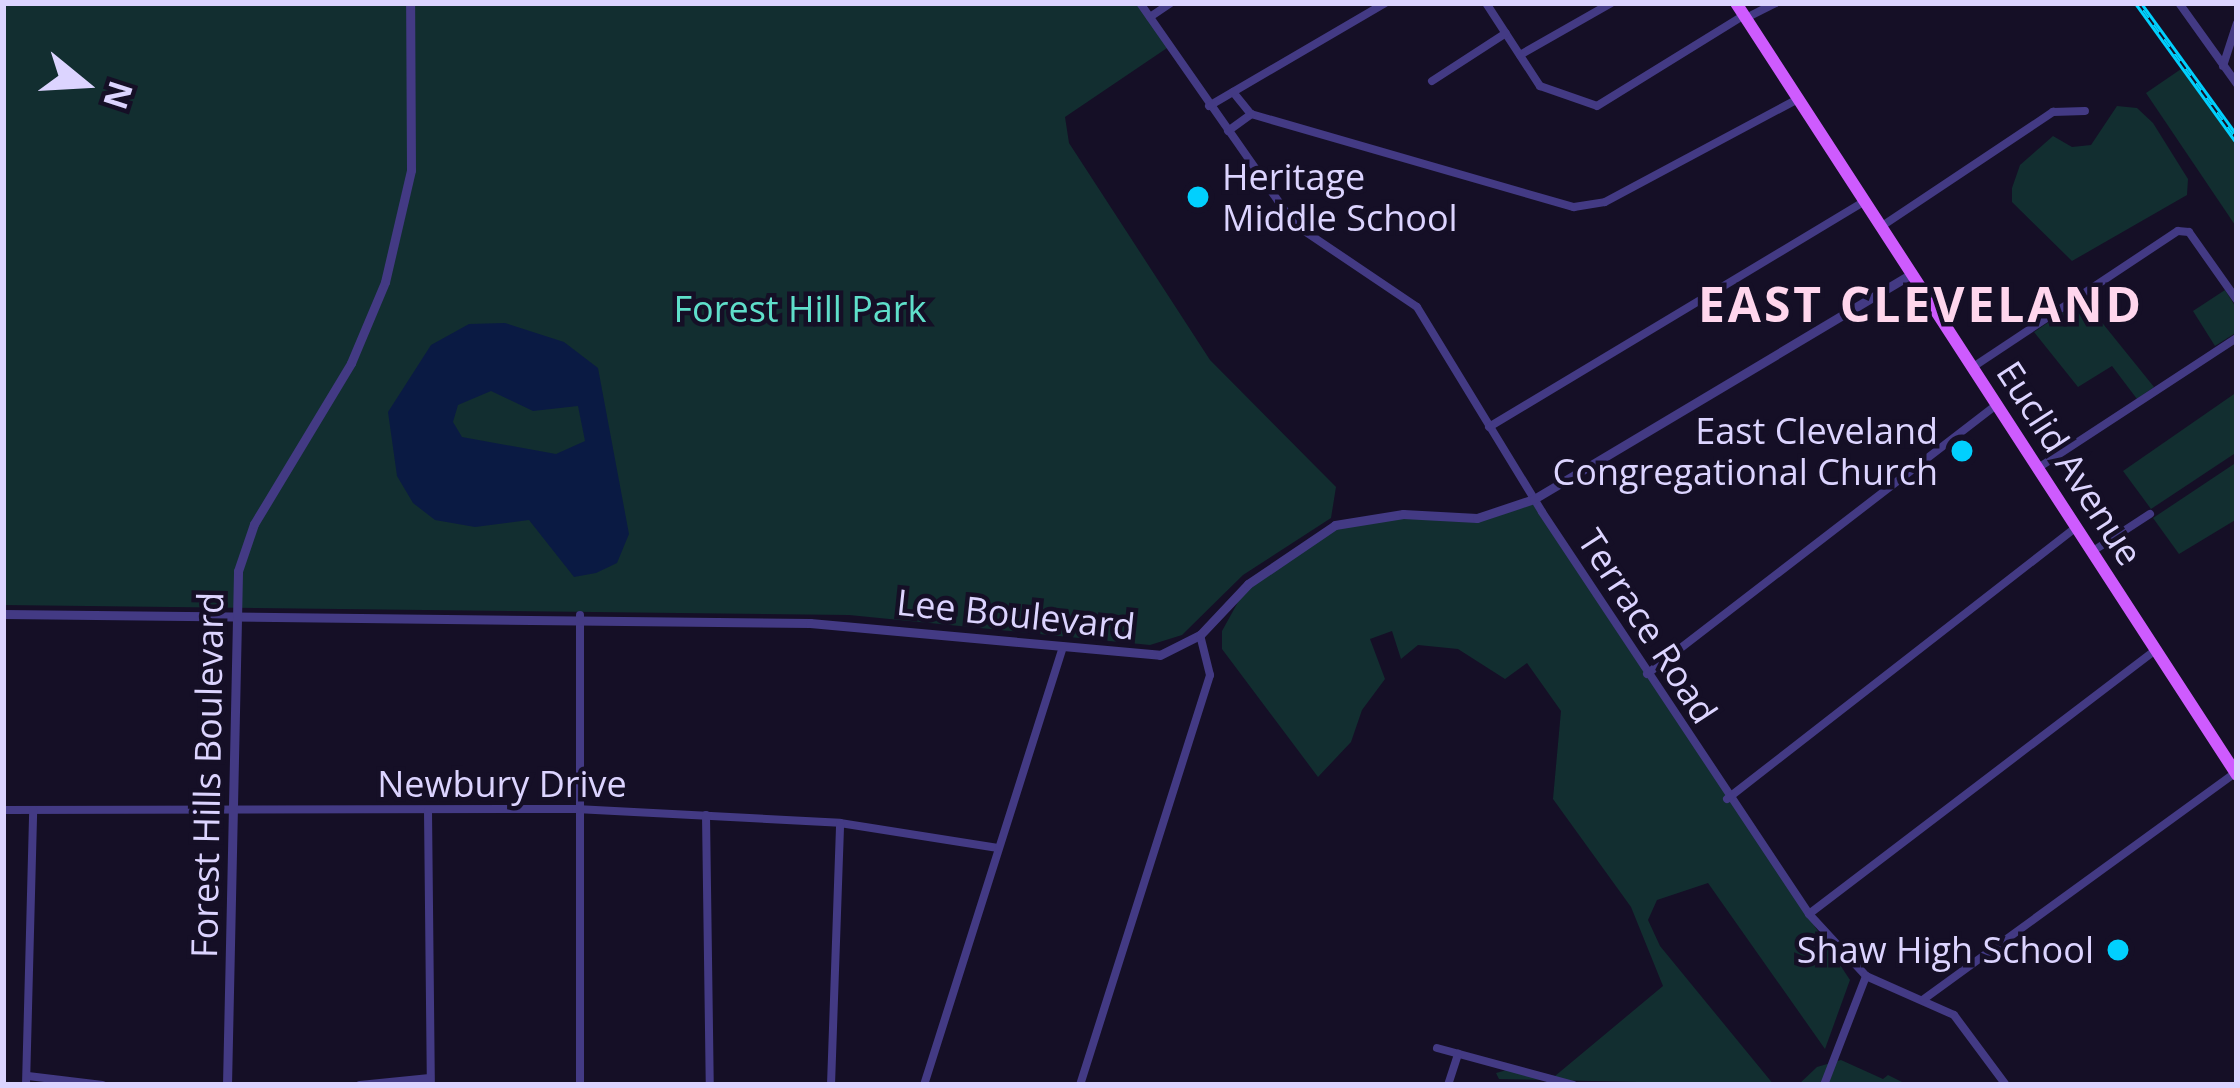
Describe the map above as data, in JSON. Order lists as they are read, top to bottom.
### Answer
{
  "streets": {
    "main road": ["Euclid Avenue"],
    "street": [
      "Lee Boulevard",
      "Terrace Road",
      "Forest Hills Boulevard",
      "Newbury Drive"
    ]
  },
  "crossings": [
    ["Euclid Avenue", "Lee Boulevard"],
    ["Lee Boulevard", "Terrace Road"],
    ["Lee Boulevard", "Forest Hills Boulevard"],
    ["Forest Hills Boulevard", "Newbury Drive"]
  ],
  "districts": ["EAST CLEVELAND"],
  "parks": ["Forest Hill Park"],
  "places": ["Heritage Middle School", "East Cleveland Congregational Church", "Shaw High School"],
  "north": "right"
}
